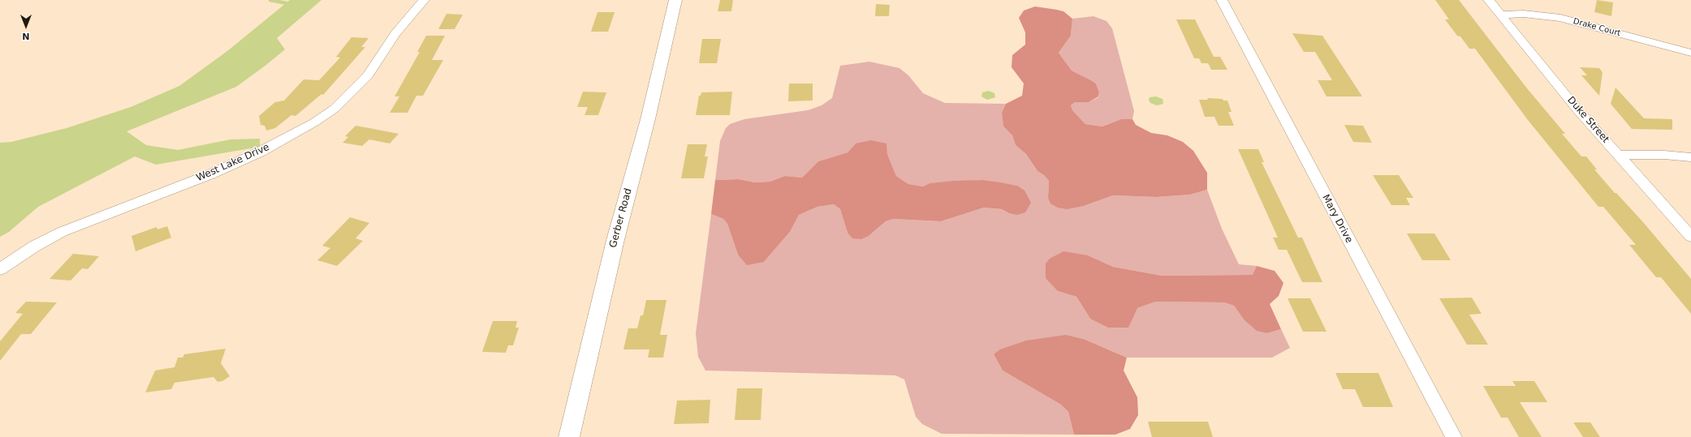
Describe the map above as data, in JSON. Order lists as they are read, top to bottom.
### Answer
{
  "streets": {
    "street": [
      "Drake Court",
      "Duke Street",
      "West Lake Drive",
      "Gerber Road",
      "Mary Drive"
    ]
  },
  "crossings": [
    ["Drake Court", "Duke Street"]
  ],
  "north": "bottom"
}
